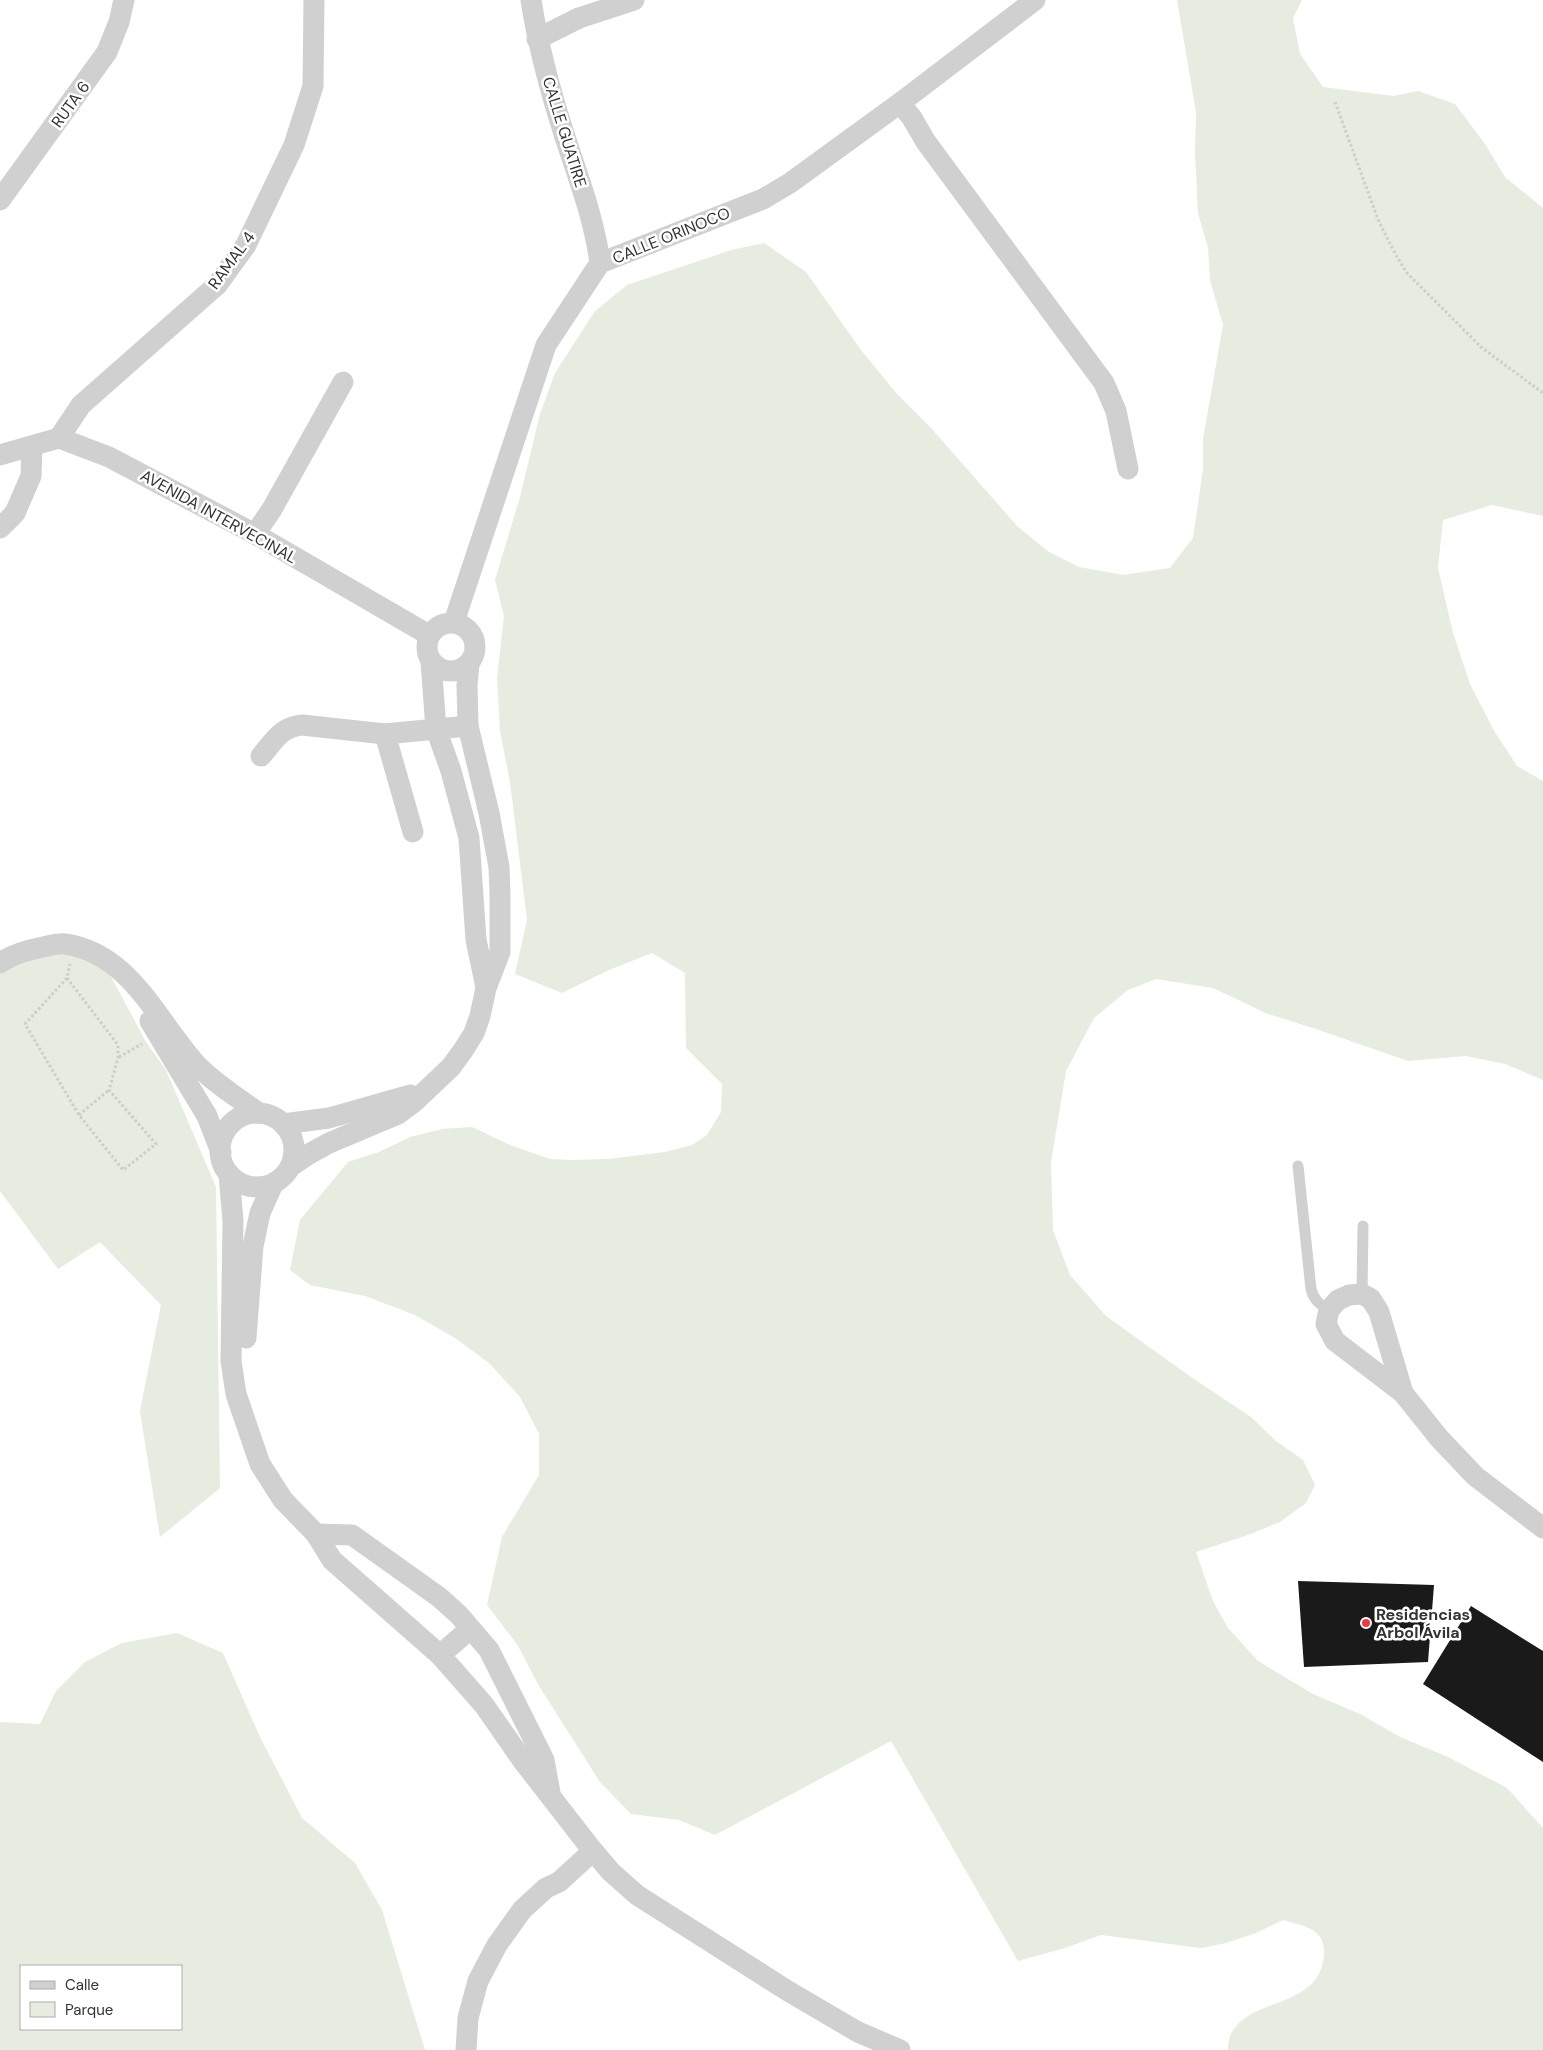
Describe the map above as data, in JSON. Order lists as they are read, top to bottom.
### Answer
{
  "streets": {
    "street": [
      "RUTA 6",
      "CALLE GUATIRE",
      "CALLE ORINOCO",
      "RAMAL 4",
      "AVENIDA INTERVECINAL"
    ]
  },
  "crossings": [
    ["CALLE GUATIRE", "CALLE ORINOCO"],
    ["CALLE ORINOCO", "AVENIDA INTERVECINAL"],
    ["RAMAL 4", "AVENIDA INTERVECINAL"]
  ],
  "places": ["Residencias Arbol Ávila"],
  "legend": ["Calle", "Parque"]
}
